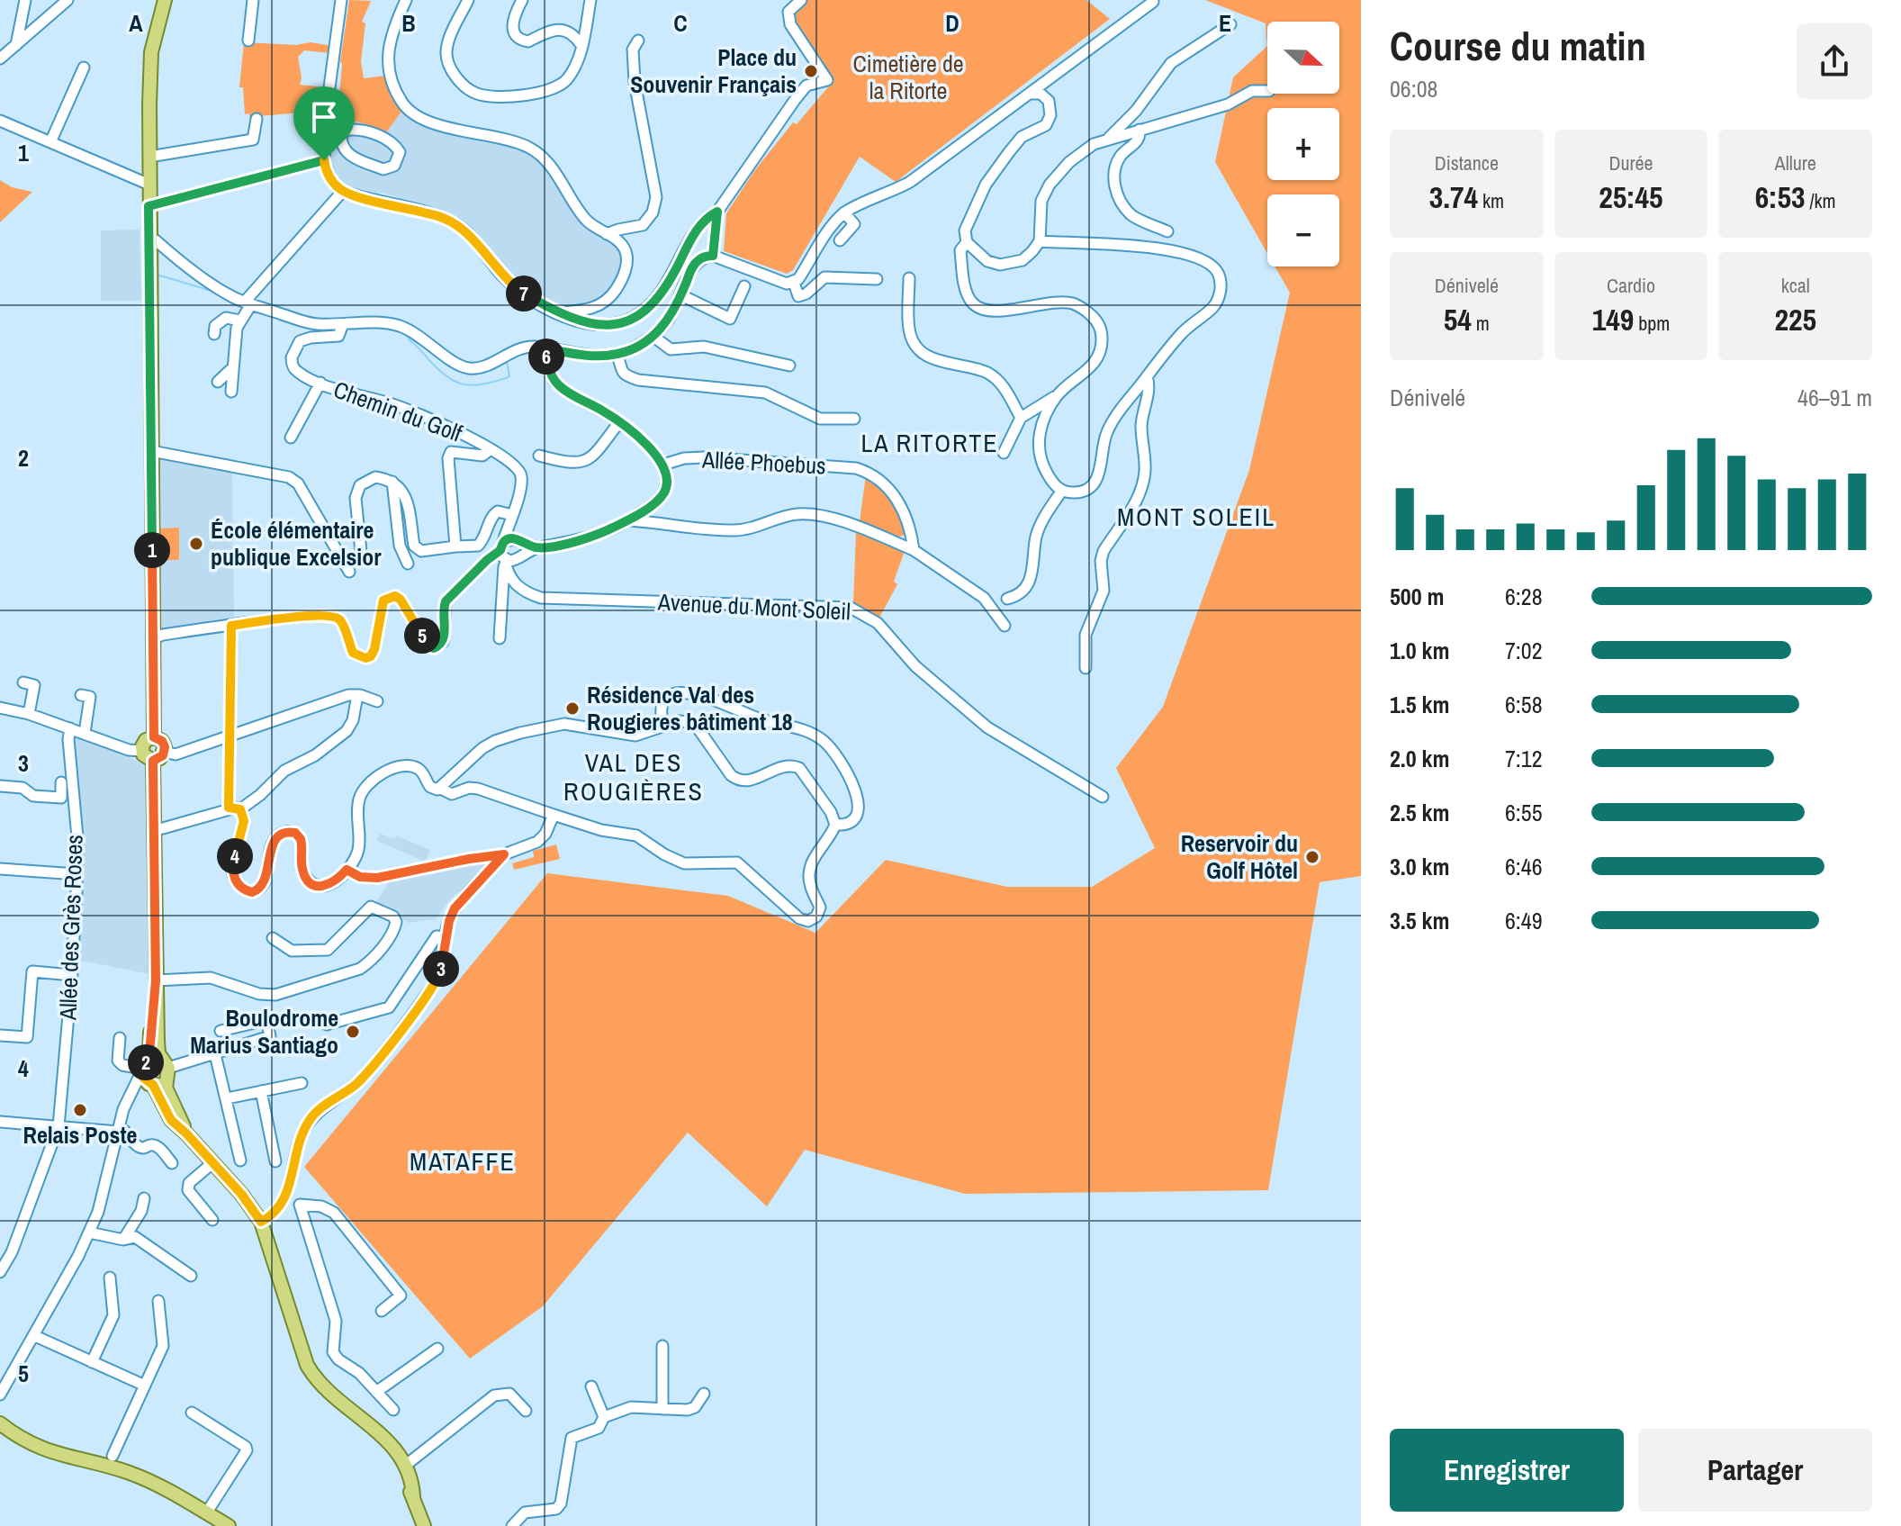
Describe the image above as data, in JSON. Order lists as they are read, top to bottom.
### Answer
{
  "streets": {
    "street": [
      "Chemin du Golf",
      "Allée Phoebus",
      "Avenue du Mont Soleil",
      "Allée des Grès Roses"
    ]
  },
  "districts": [
    "LA RITORTE",
    "MONT SOLEIL",
    "VAL DES ROUGIÈRES",
    "MATAFFE"
  ],
  "parks": ["Cimetière de la Ritorte"],
  "places": [
    "Place du Souvenir Français",
    "École élémentaire publique Excelsior",
    "Résidence Val des Rougieres bâtiment 18",
    "Reservoir du Golf Hôtel",
    "Boulodrome Marius Santiago",
    "Relais Poste"
  ],
  "north": "right",
  "page": {
    "heading": ["Course du matin", "06:08"],
    "map_buttons": ["+", "−"],
    "stats": [
      ["Distance", "3.74 km"],
      ["Durée", "25:45"],
      ["Allure", "6:53 /km"],
      ["Dénivelé", "54 m"],
      ["Cardio", "149 bpm"],
      ["kcal", "225"]
    ],
    "pins": [
      "7",
      "6",
      "1",
      "5",
      "4",
      "3",
      "2"
    ],
    "chart": ["Dénivelé", "46–91 m"],
    "list": [
      {
        "name": "500 m",
        "note": "6:28"
      },
      {
        "name": "1.0 km",
        "note": "7:02"
      },
      {
        "name": "1.5 km",
        "note": "6:58"
      },
      {
        "name": "2.0 km",
        "note": "7:12"
      },
      {
        "name": "2.5 km",
        "note": "6:55"
      },
      {
        "name": "3.0 km",
        "note": "6:46"
      },
      {
        "name": "3.5 km",
        "note": "6:49"
      }
    ],
    "buttons": ["Enregistrer", "Partager"]
  },
  "grid": {
    "columns": [
      "A",
      "B",
      "C",
      "D",
      "E"
    ],
    "rows": [
      "1",
      "2",
      "3",
      "4",
      "5"
    ]
  }
}
